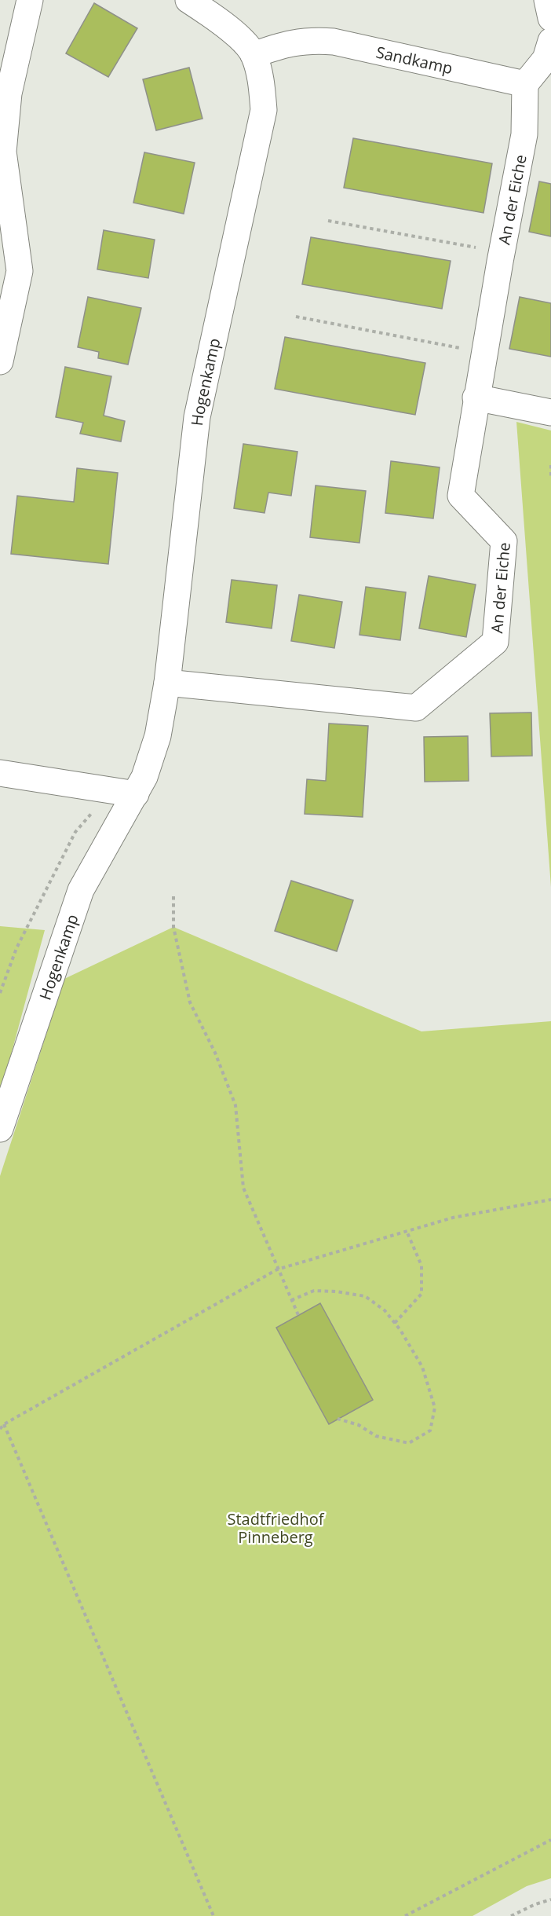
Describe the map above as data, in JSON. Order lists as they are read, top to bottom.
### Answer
{
  "streets": {
    "street": ["Sandkamp", "An der Eiche", "Hogenkamp"]
  },
  "crossings": [
    ["Sandkamp", "An der Eiche"],
    ["Sandkamp", "Hogenkamp"],
    ["An der Eiche", "Hogenkamp"]
  ],
  "parks": ["Stadtfriedhof Pinneberg"]
}
